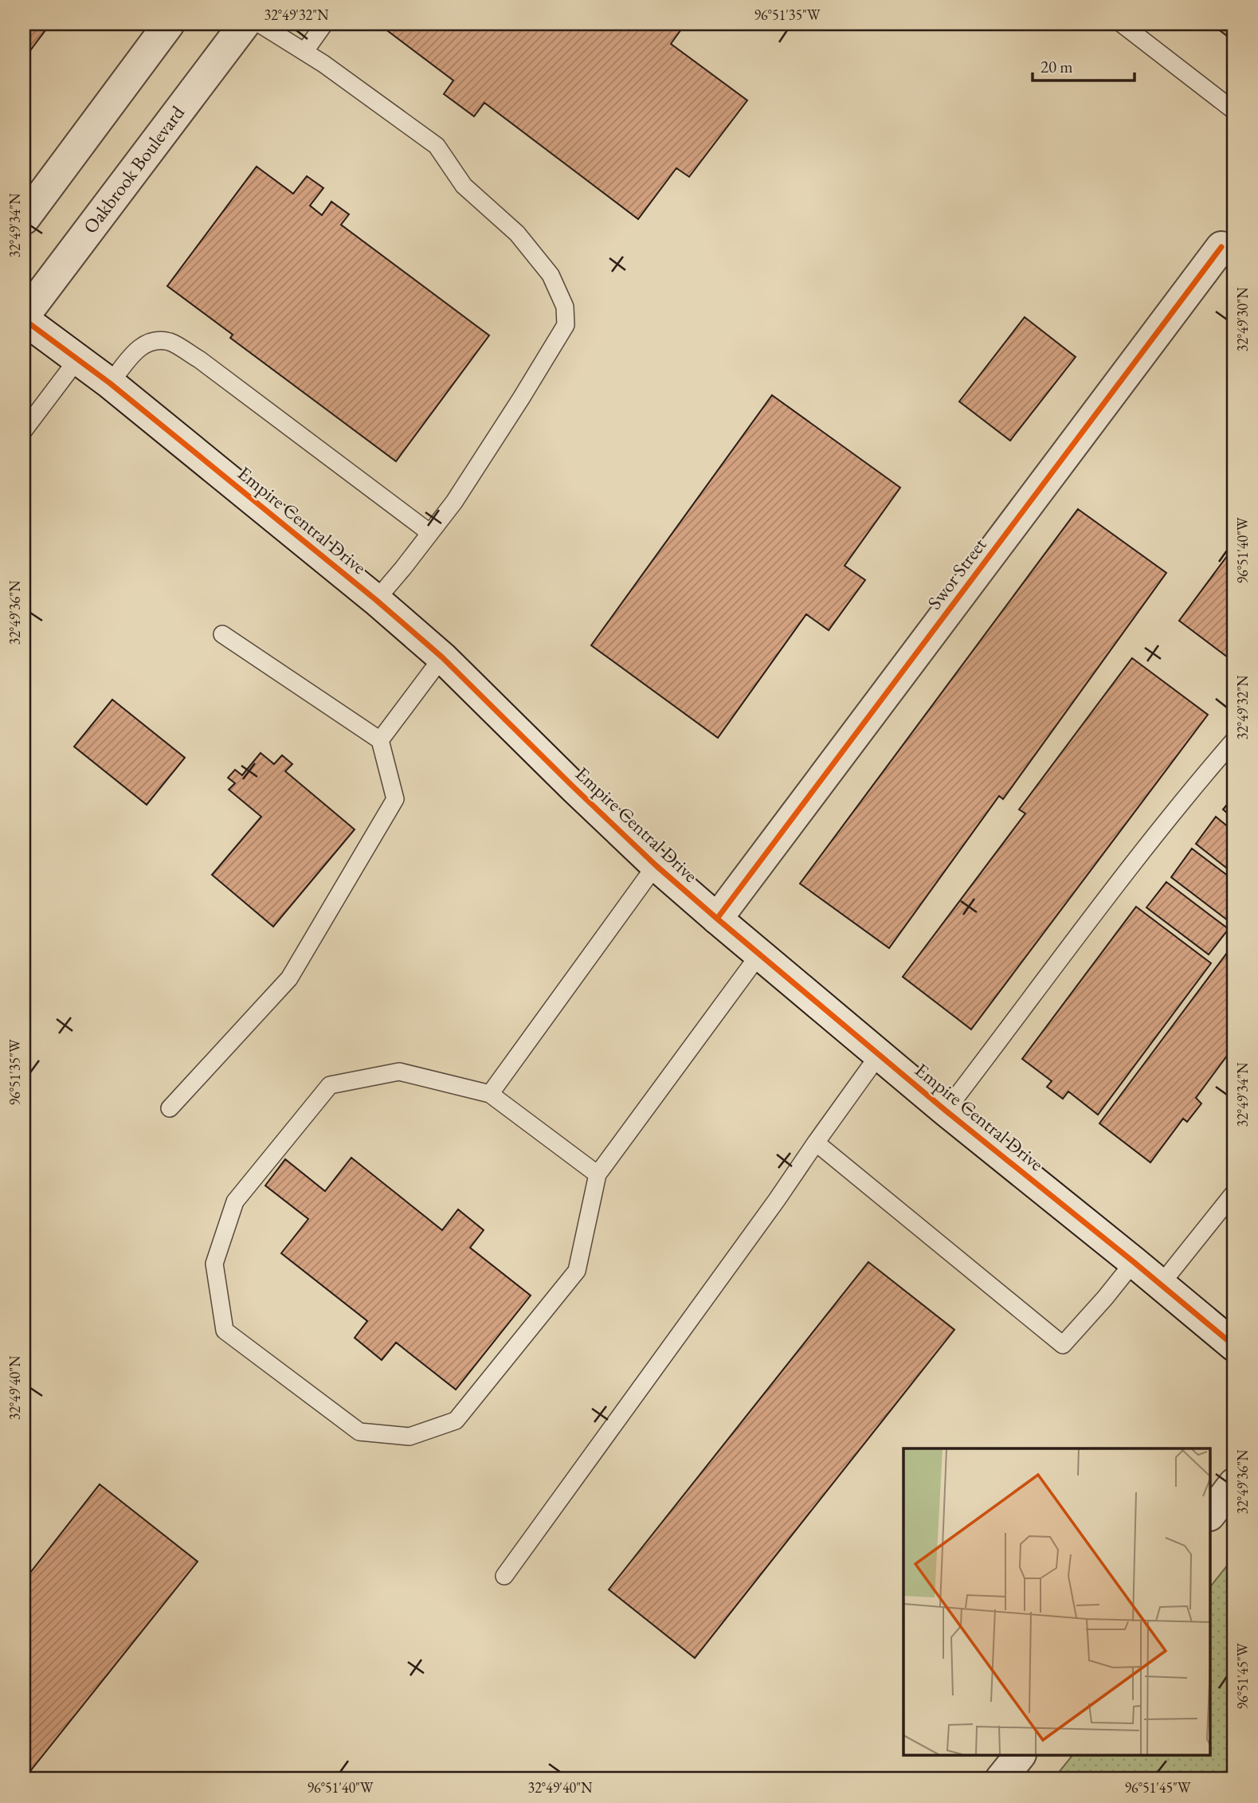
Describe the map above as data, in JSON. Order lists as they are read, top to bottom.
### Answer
{
  "streets": {
    "street": ["Oakbrook Boulevard", "Empire Central Drive", "Swor Street"]
  },
  "crossings": [
    ["Oakbrook Boulevard", "Empire Central Drive"],
    ["Empire Central Drive", "Swor Street"]
  ],
  "scale_bar": "20 m",
  "coordinates": [
    "32°49'32\"N",
    "96°51'35\"W",
    "32°49'34\"N",
    "32°49'30\"N",
    "96°51'40\"W",
    "32°49'36\"N",
    "32°49'40\"N",
    "96°51'45\"W"
  ]
}
